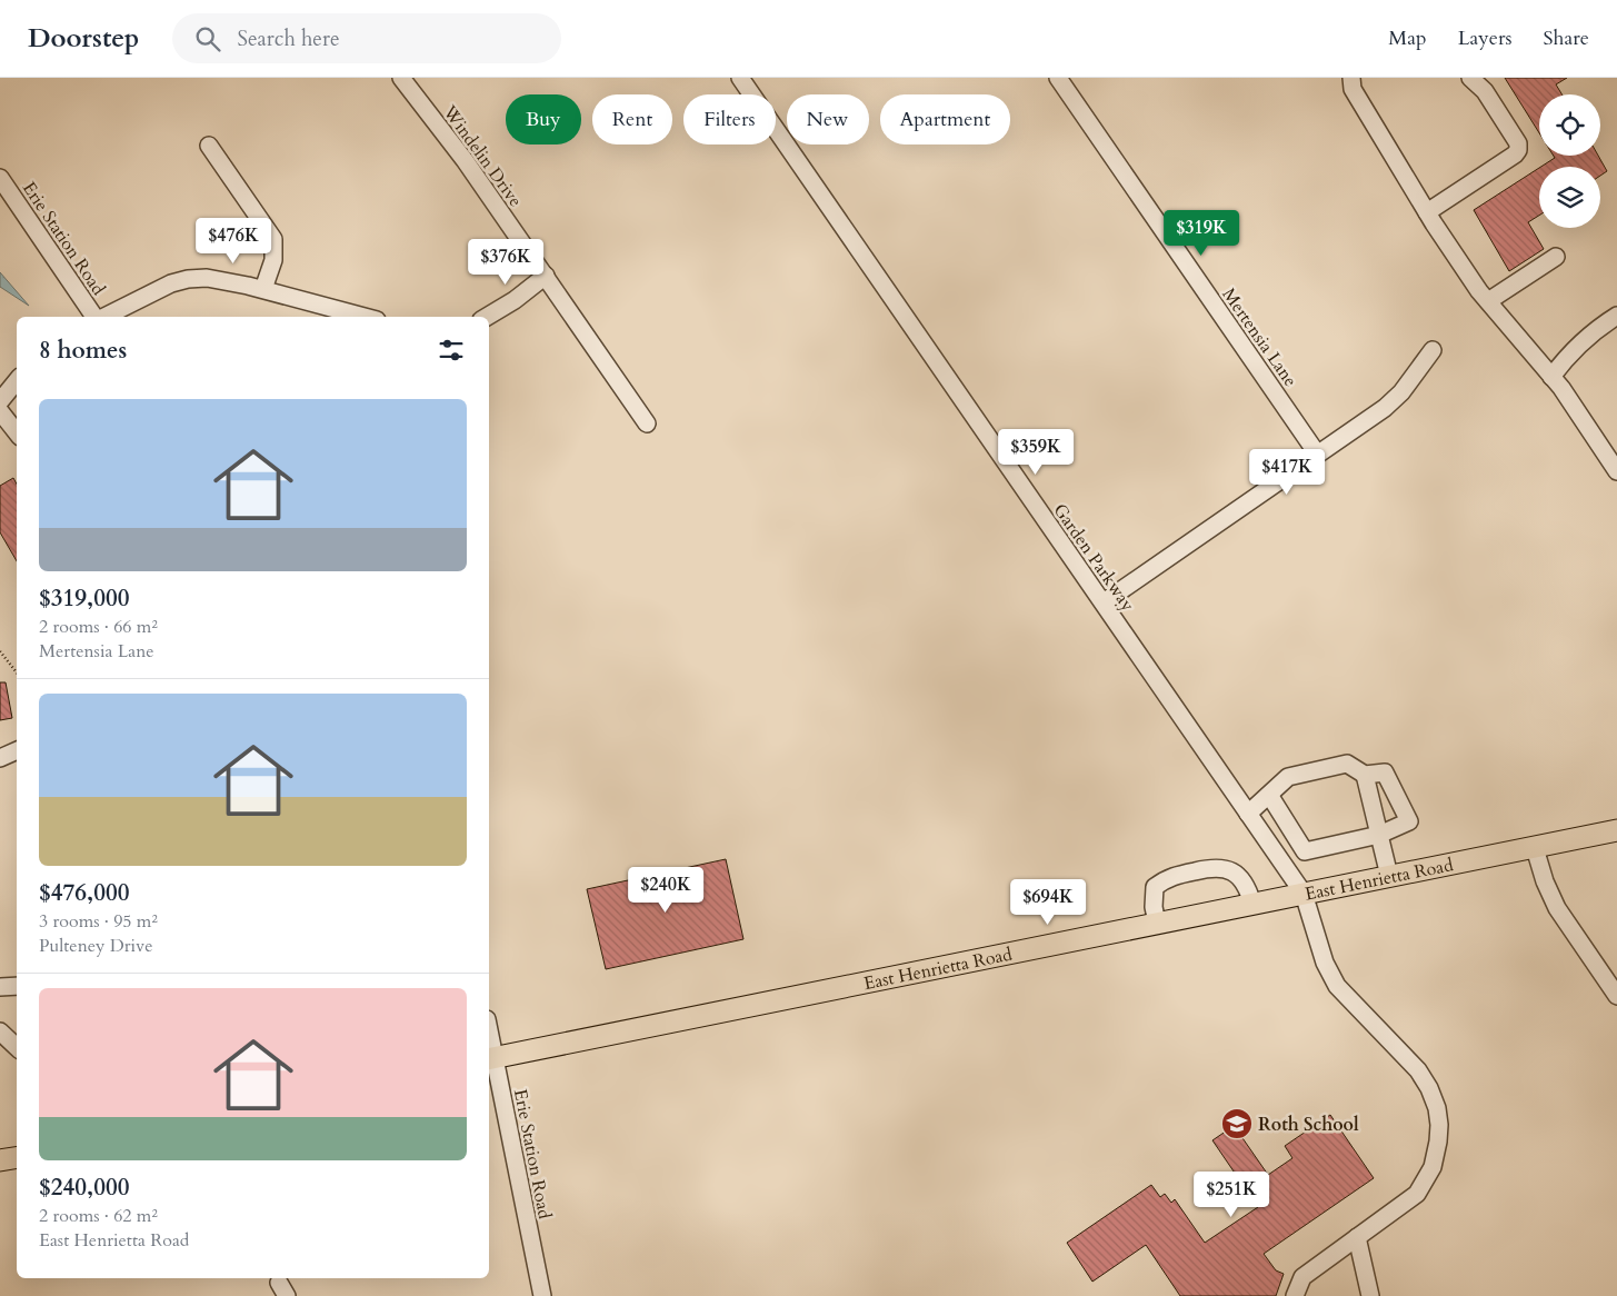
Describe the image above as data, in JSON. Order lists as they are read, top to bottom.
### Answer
{
  "streets": {
    "main road": ["East Henrietta Road"],
    "street": [
      "Windelin Drive",
      "Erie Station Road",
      "Mertensia Lane",
      "Garden Parkway"
    ]
  },
  "crossings": [
    ["Erie Station Road", "East Henrietta Road"],
    ["Garden Parkway", "East Henrietta Road"]
  ],
  "places": {
    "school or university": ["Roth School"]
  },
  "page": {
    "header": "Doorstep",
    "search": "Search here",
    "nav": ["Map", "Layers", "Share"],
    "chip": [
      "Buy",
      "Rent",
      "Filters",
      "New",
      "Apartment"
    ],
    "price": [
      "$319K",
      "$476K",
      "$376K",
      "$359K",
      "$417K",
      "$240K",
      "$694K",
      "$251K"
    ],
    "heading": "8 homes",
    "list": [
      {
        "name": "$319,000",
        "note": "2 rooms · 66 m² · Mertensia Lane"
      },
      {
        "name": "$476,000",
        "note": "3 rooms · 95 m² · Pulteney Drive"
      },
      {
        "name": "$240,000",
        "note": "2 rooms · 62 m² · East Henrietta Road"
      }
    ]
  }
}
